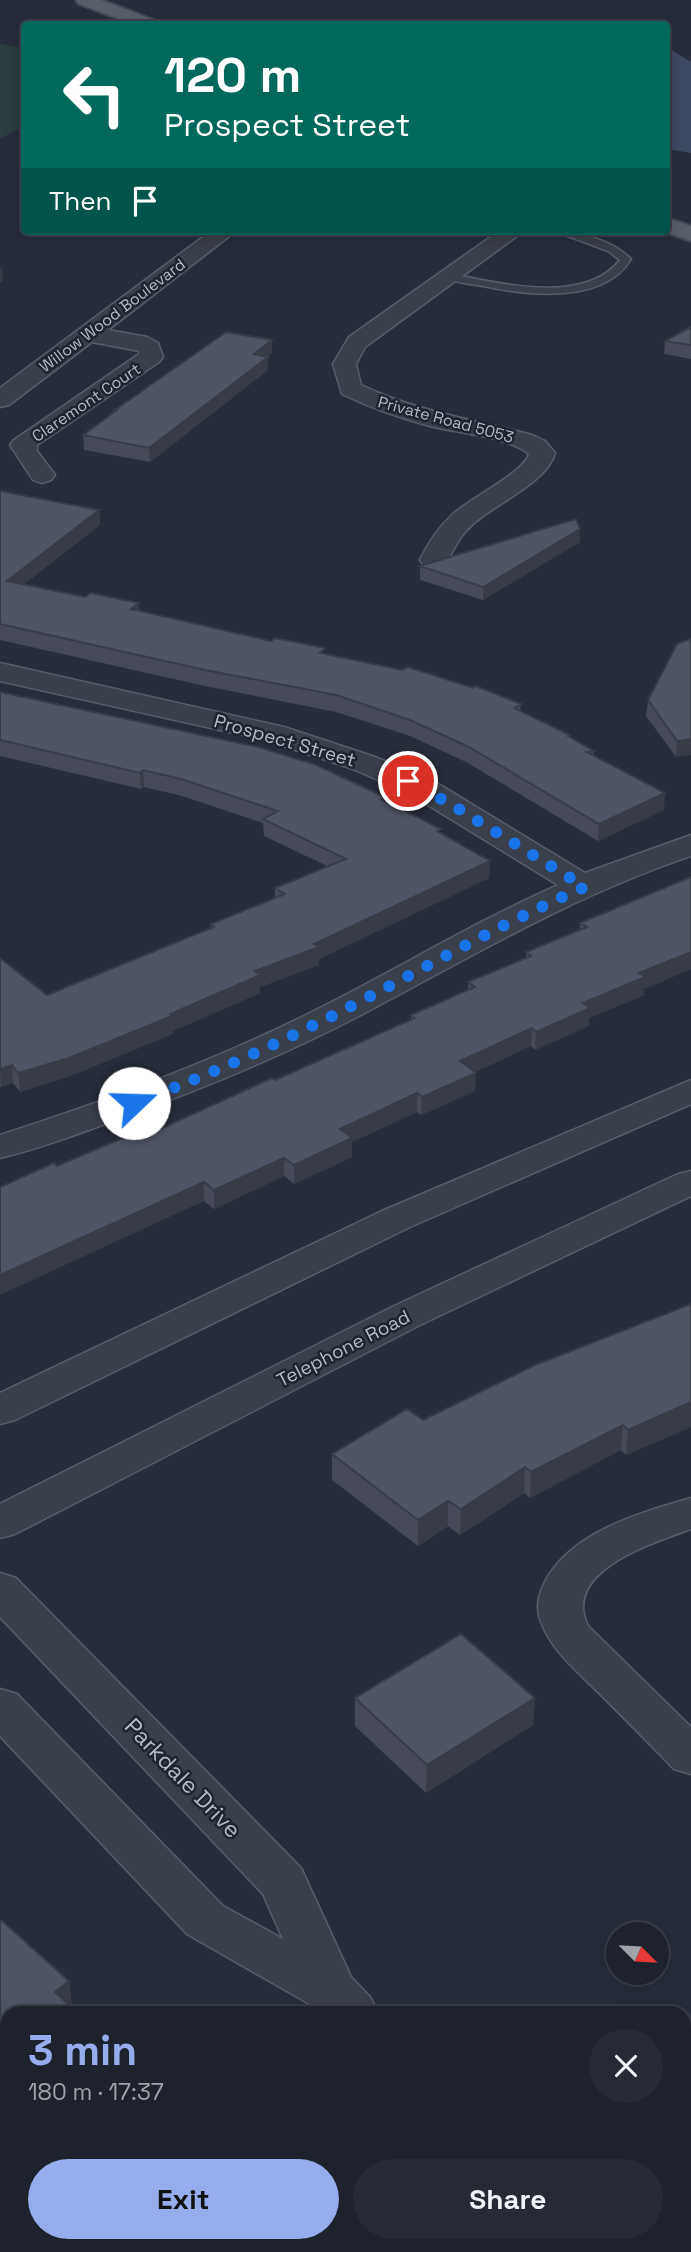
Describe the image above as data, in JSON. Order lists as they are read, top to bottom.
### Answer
{
  "streets": {
    "street": [
      "Willow Wood Boulevard",
      "Claremont Court",
      "Private Road 5053",
      "Prospect Street",
      "Telephone Road",
      "Parkdale Drive"
    ]
  },
  "crossings": [
    ["Willow Wood Boulevard", "Claremont Court"]
  ],
  "north": "bottom right",
  "page": {
    "turn": ["120 m", "Prospect Street"],
    "then": "Then",
    "heading": ["3 min", "180 m · 17:37"],
    "buttons": ["Exit", "Share"]
  }
}
